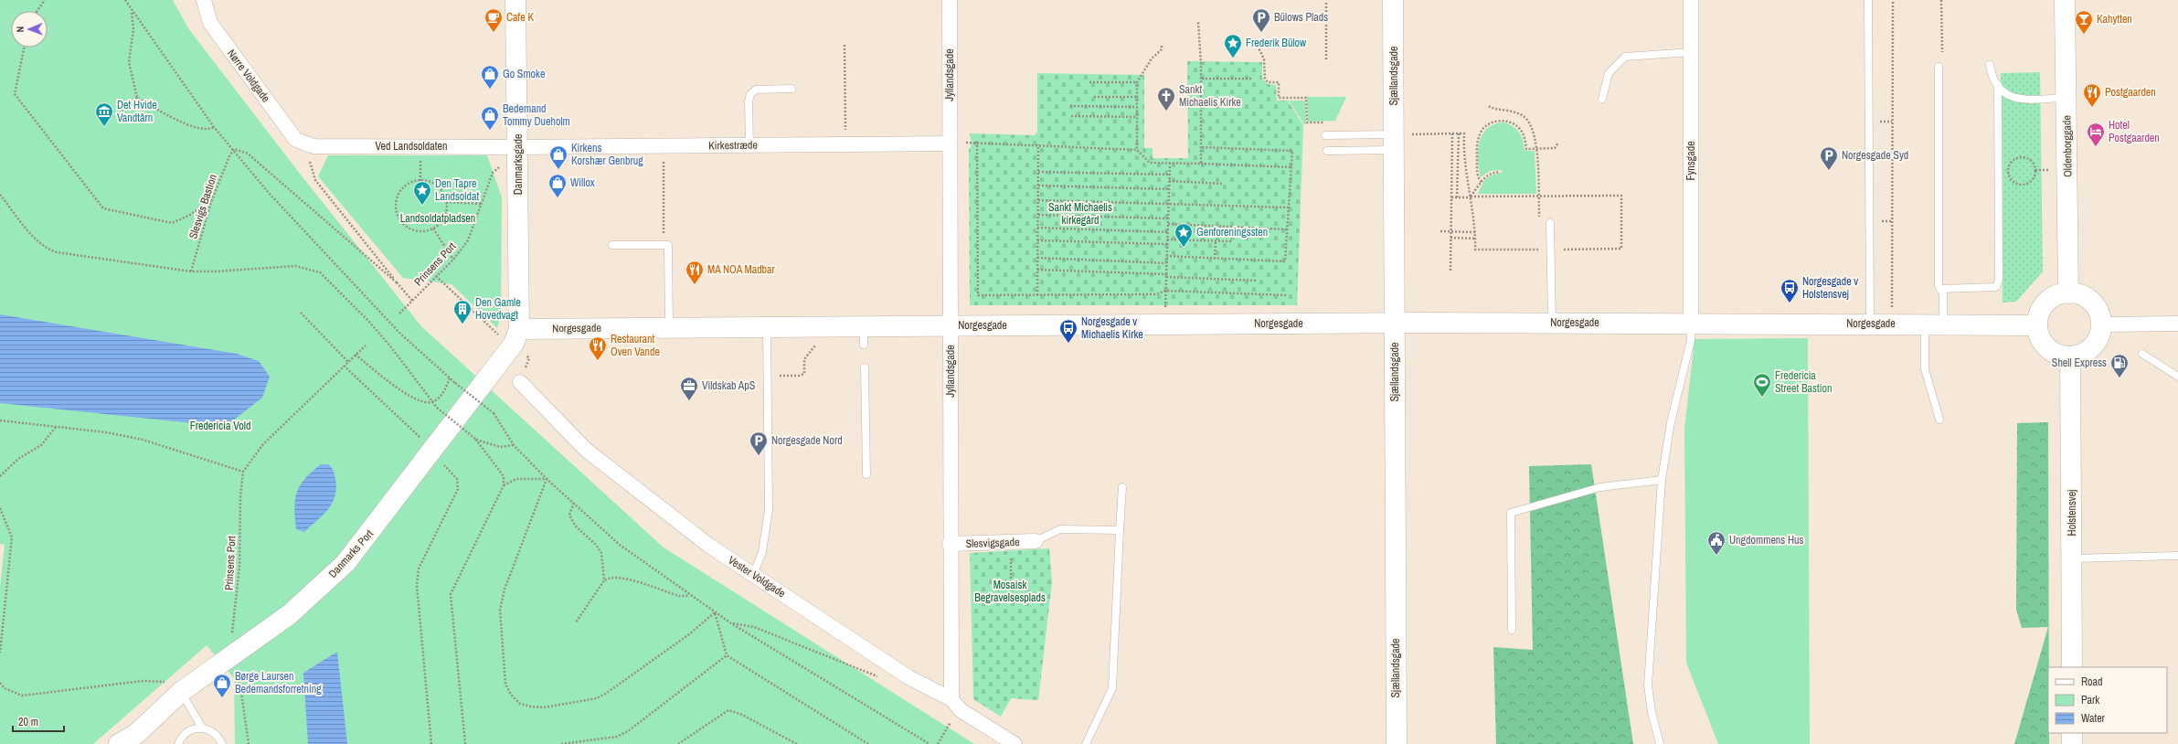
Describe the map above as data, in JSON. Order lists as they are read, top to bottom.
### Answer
{
  "streets": {
    "street": [
      "Jyllandsgade",
      "Nørre Voldgade",
      "Sjællandsgade",
      "Kirkestræde",
      "Ved Landsoldaten",
      "Oldenborggade",
      "Fynsgade",
      "Danmarksgade",
      "Norgesgade",
      "Holstensvej",
      "Slesvigsgade",
      "Danmarks Port",
      "Vester Voldgade"
    ],
    "path": ["Slesvigs Bastion", "Prinsens Port"]
  },
  "crossings": [
    ["Jyllandsgade", "Kirkestræde"],
    ["Jyllandsgade", "Norgesgade"],
    ["Jyllandsgade", "Slesvigsgade"],
    ["Jyllandsgade", "Vester Voldgade"],
    ["Nørre Voldgade", "Ved Landsoldaten"],
    ["Sjællandsgade", "Norgesgade"],
    ["Kirkestræde", "Ved Landsoldaten"],
    ["Kirkestræde", "Danmarksgade"],
    ["Kirkestræde", "Prinsens Port"],
    ["Ved Landsoldaten", "Danmarksgade"],
    ["Ved Landsoldaten", "Prinsens Port"],
    ["Oldenborggade", "Norgesgade"],
    ["Oldenborggade", "Holstensvej"],
    ["Fynsgade", "Norgesgade"],
    ["Danmarksgade", "Prinsens Port"],
    ["Danmarksgade", "Norgesgade"],
    ["Danmarksgade", "Danmarks Port"],
    ["Prinsens Port", "Danmarks Port"],
    ["Norgesgade", "Holstensvej"],
    ["Norgesgade", "Danmarks Port"]
  ],
  "parks": [
    "Sankt Michaelis kirkegård",
    "Landsoldatpladsen",
    "Fredericia Vold",
    "Mosaisk Begravelsesplads"
  ],
  "places": {
    "cafe": ["Cafe K"],
    "parking": ["Bülows Plads", "Norgesgade Syd", "Norgesgade Nord"],
    "bar": ["Kahytten"],
    "place": ["Frederik Bülow", "Den Tapre Landsoldat", "Genforeningssten"],
    "shop": [
      "Go Smoke",
      "Bedemand Tommy Dueholm",
      "Kirkens Korshær Genbrug",
      "Willox",
      "Børge Laursen Bedemandsforretning"
    ],
    "restaurant": ["Postgaarden", "MA NOA Madbar", "Restaurant Oven Vande"],
    "church": ["Sankt Michaelis Kirke"],
    "museum": ["Det Hvide Vandtårn"],
    "hotel": ["Hotel Postgaarden"],
    "bus stop": ["Norgesgade v Holstensvej", "Norgesgade v Michaelis Kirke"],
    "building": ["Den Gamle Hovedvagt"],
    "fuel station": ["Shell Express"],
    "sports": ["Fredericia Street Bastion"],
    "office": ["Vildskab ApS"],
    "public building": ["Ungdommens Hus"]
  },
  "legend": ["Road", "Park", "Water"],
  "scale_bar": "20 m",
  "north": "left"
}
